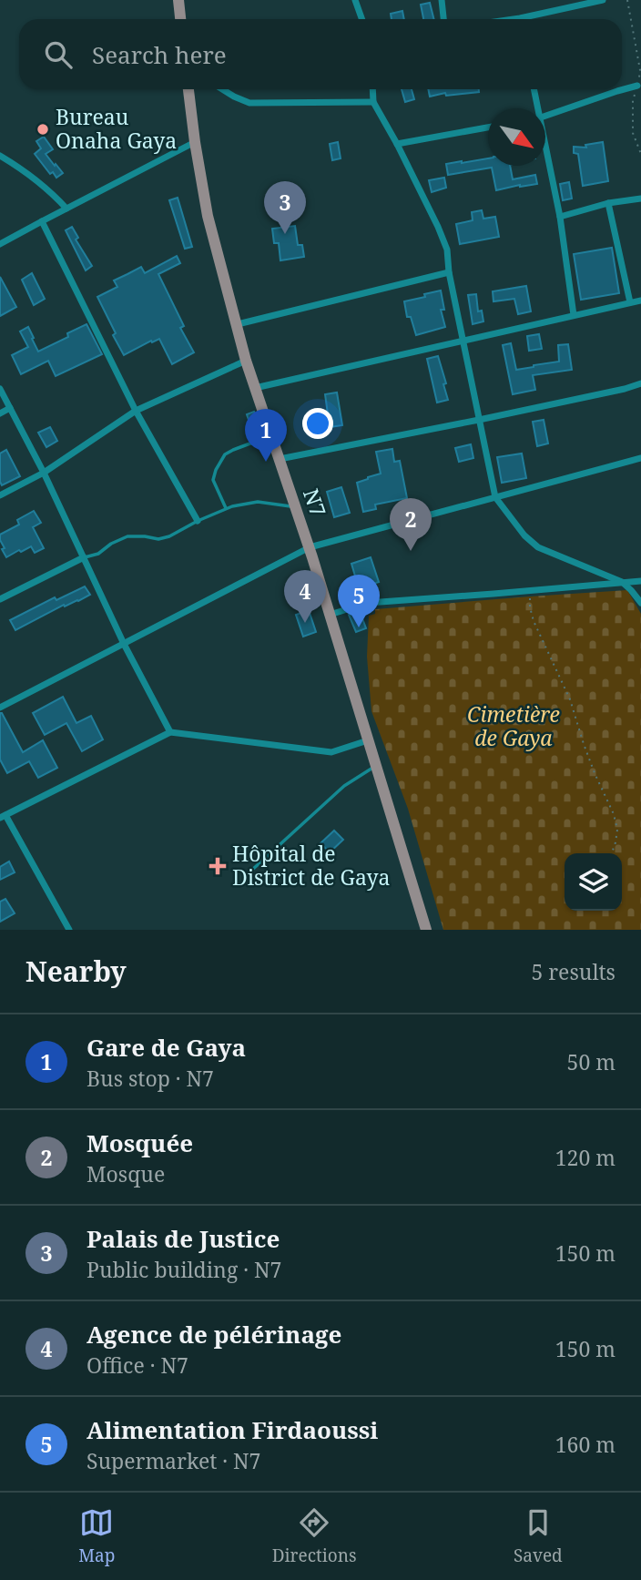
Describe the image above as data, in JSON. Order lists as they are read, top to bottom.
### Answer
{
  "streets": {
    "main road": ["N7"]
  },
  "parks": ["Cimetière de Gaya"],
  "places": {
    "other": ["Bureau Onaha Gaya"],
    "health": ["Hôpital de District de Gaya"]
  },
  "north": "bottom right",
  "page": {
    "search": "Search here",
    "pins": [
      "3",
      "1",
      "2",
      "4",
      "5"
    ],
    "heading": ["Nearby", "5 results"],
    "list": [
      {
        "mark": "1",
        "name": "Gare de Gaya",
        "note": "Bus stop · N7",
        "value": "50 m"
      },
      {
        "mark": "2",
        "name": "Mosquée",
        "note": "Mosque",
        "value": "120 m"
      },
      {
        "mark": "3",
        "name": "Palais de Justice",
        "note": "Public building · N7",
        "value": "150 m"
      },
      {
        "mark": "4",
        "name": "Agence de pélérinage",
        "note": "Office · N7",
        "value": "150 m"
      },
      {
        "mark": "5",
        "name": "Alimentation Firdaoussi",
        "note": "Supermarket · N7",
        "value": "160 m"
      }
    ],
    "nav": ["Map", "Directions", "Saved"]
  }
}
